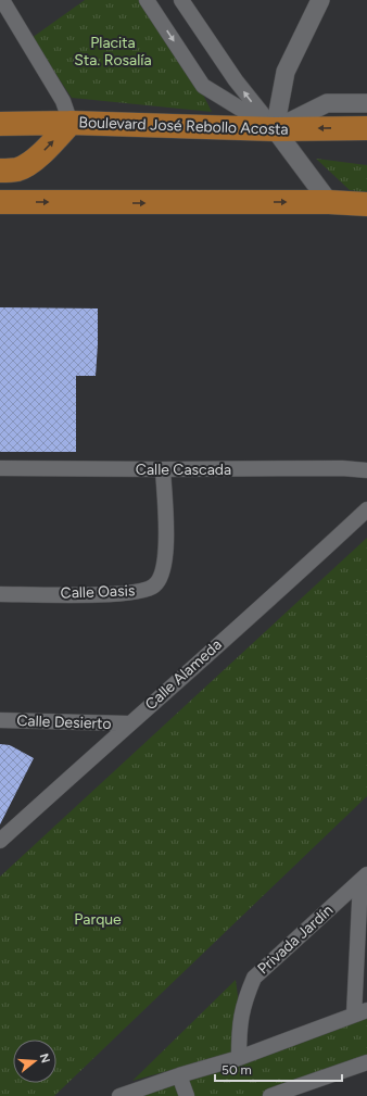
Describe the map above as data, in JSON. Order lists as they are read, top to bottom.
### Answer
{
  "streets": {
    "main road": ["Boulevard José Rebollo Acosta"],
    "street": [
      "Calle Cascada",
      "Calle Oasis",
      "Calle Alameda",
      "Calle Desierto",
      "Privada Jardín"
    ]
  },
  "crossings": [
    ["Calle Cascada", "Calle Oasis"],
    ["Calle Alameda", "Calle Desierto"]
  ],
  "parks": ["Placita Sta. Rosalía", "Parque"],
  "scale_bar": "50 m",
  "north": "right"
}
